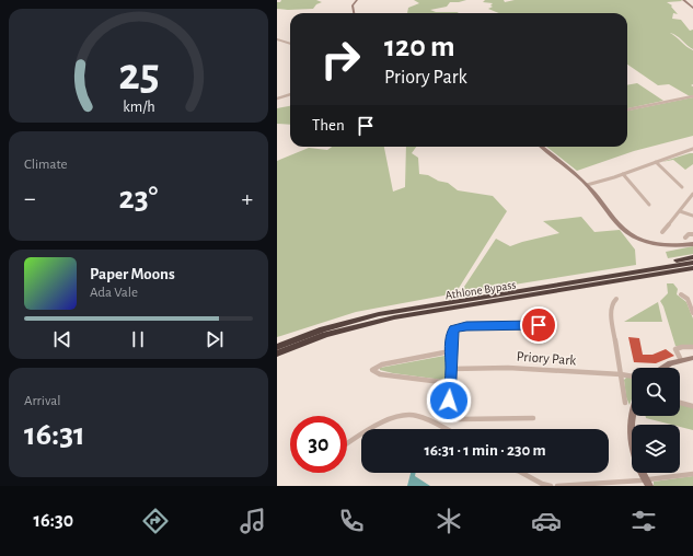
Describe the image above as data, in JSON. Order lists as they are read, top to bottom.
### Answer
{
  "streets": {
    "highway": ["Athlone Bypass"],
    "street": ["Priory Park"]
  },
  "page": {
    "turn": ["120 m", "Priory Park"],
    "then": "Then",
    "tile": [
      "Climate",
      ["Arrival", "16:31"]
    ],
    "heat": ["−", "23°", "+"],
    "song": ["Paper Moons", "Ada Vale"],
    "limit": "30",
    "trip": "16:31 · 1 min · 230 m",
    "tabs": "16:30",
    "gauge": ["25", "km/h"]
  }
}
